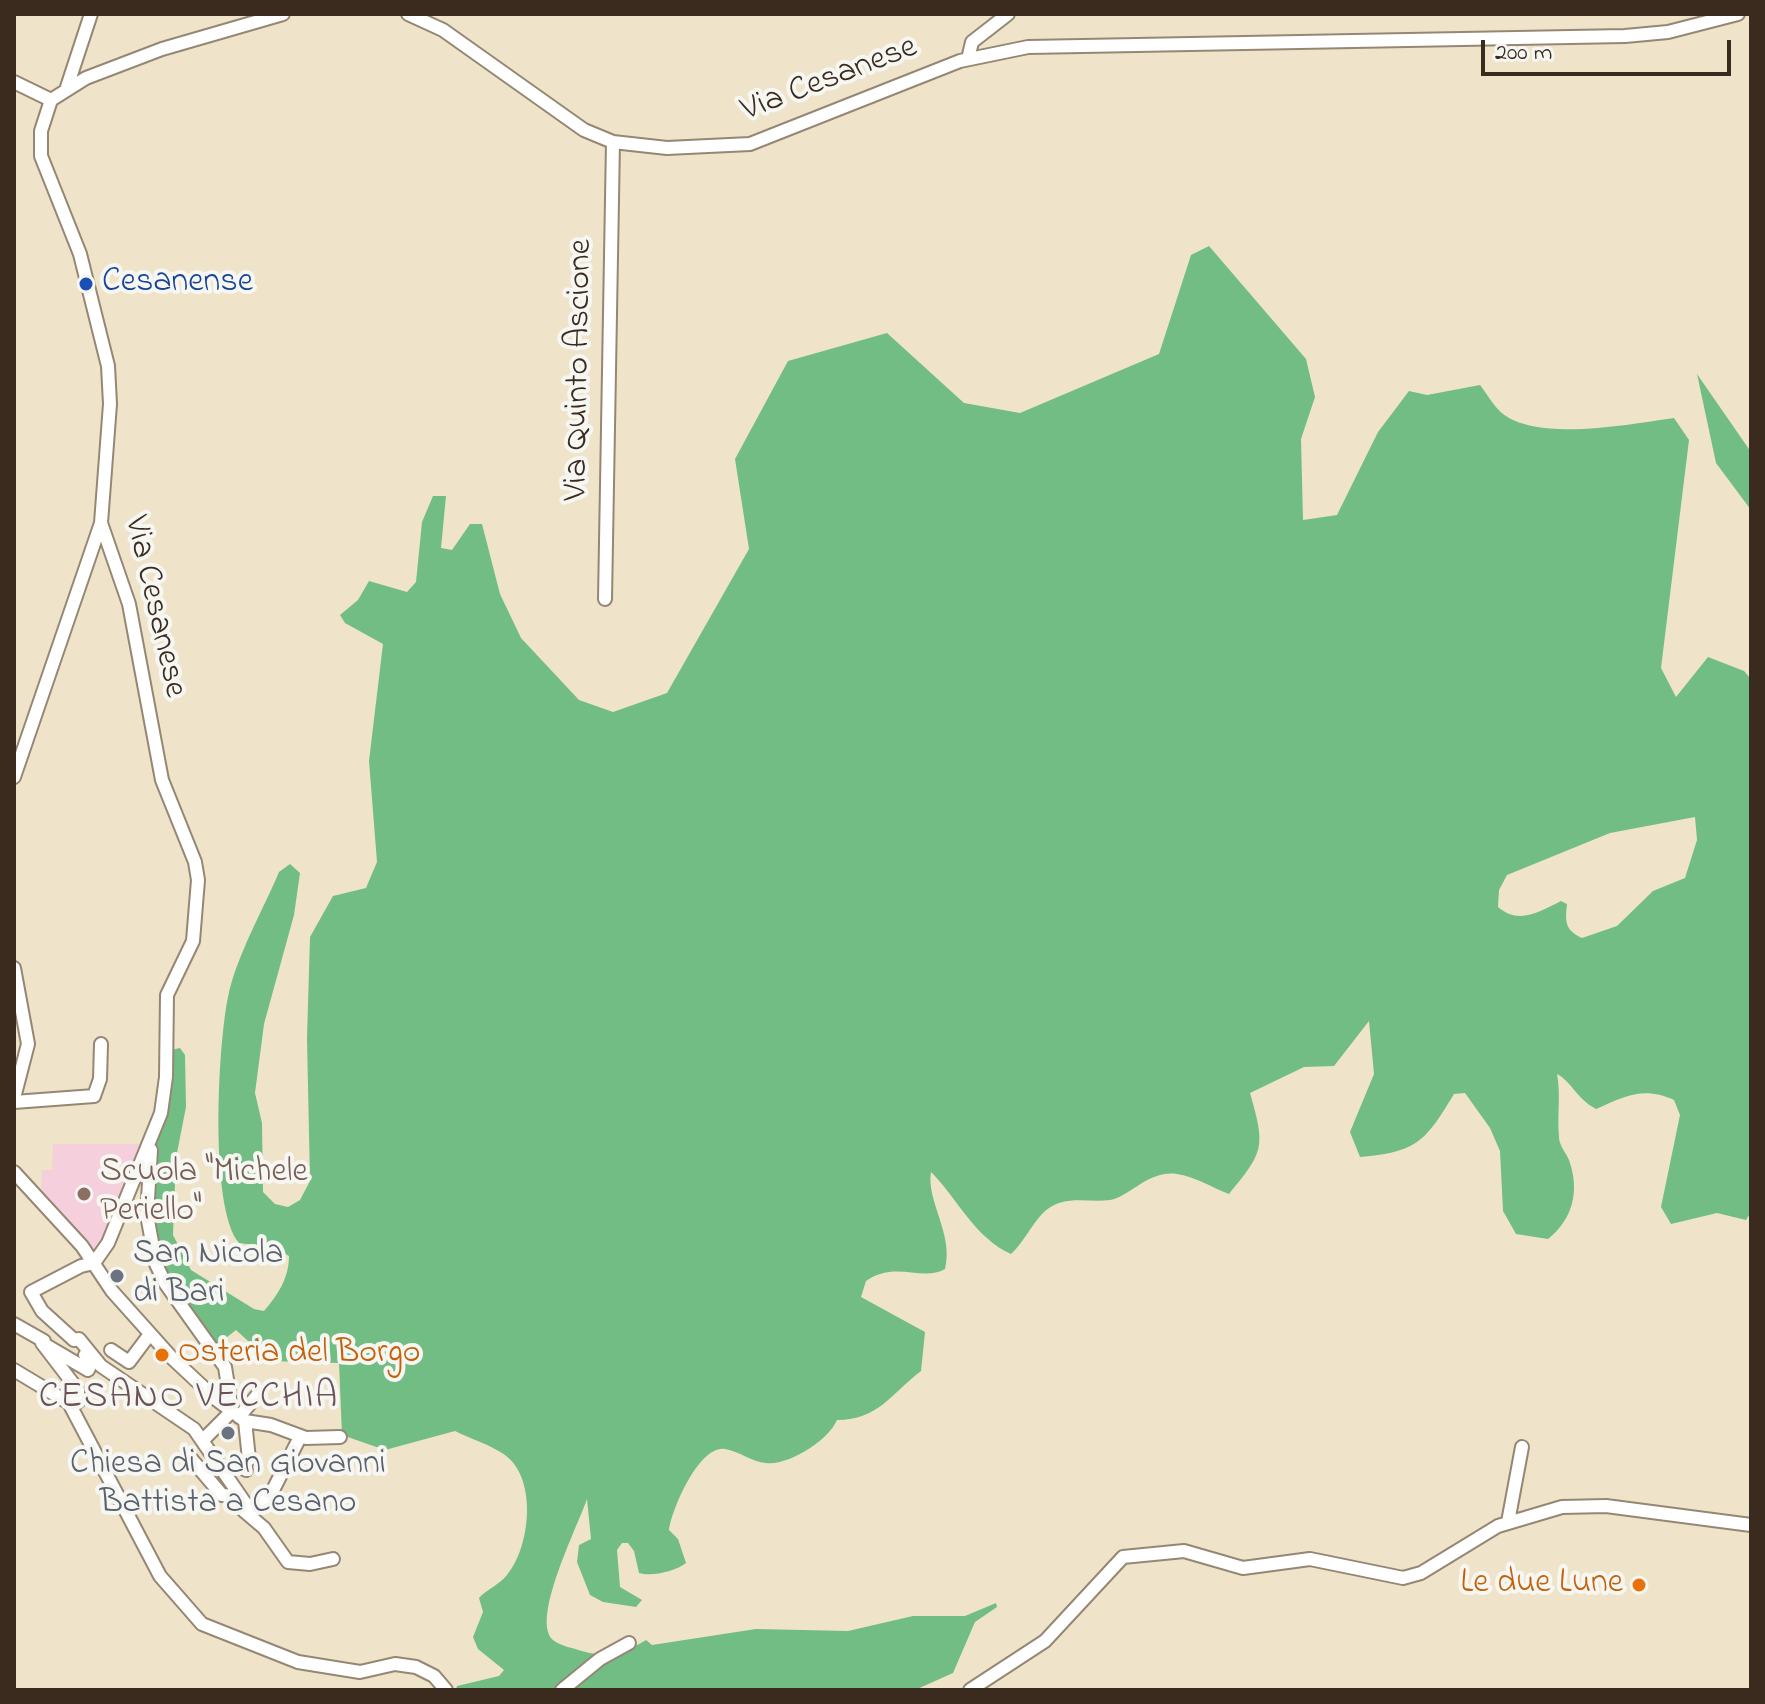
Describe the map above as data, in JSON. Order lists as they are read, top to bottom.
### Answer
{
  "streets": {
    "street": ["Via Cesanese", "Via Quinto Ascione"]
  },
  "crossings": [
    ["Via Cesanese", "Via Quinto Ascione"]
  ],
  "districts": ["CESANO VECCHIA"],
  "places": [
    "Cesanense",
    "Scuola \"Michele Periello\"",
    "San Nicola di Bari",
    "Osteria del Borgo",
    "Chiesa di San Giovanni Battista a Cesano",
    "Le due Lune"
  ],
  "scale_bar": "200 m"
}
